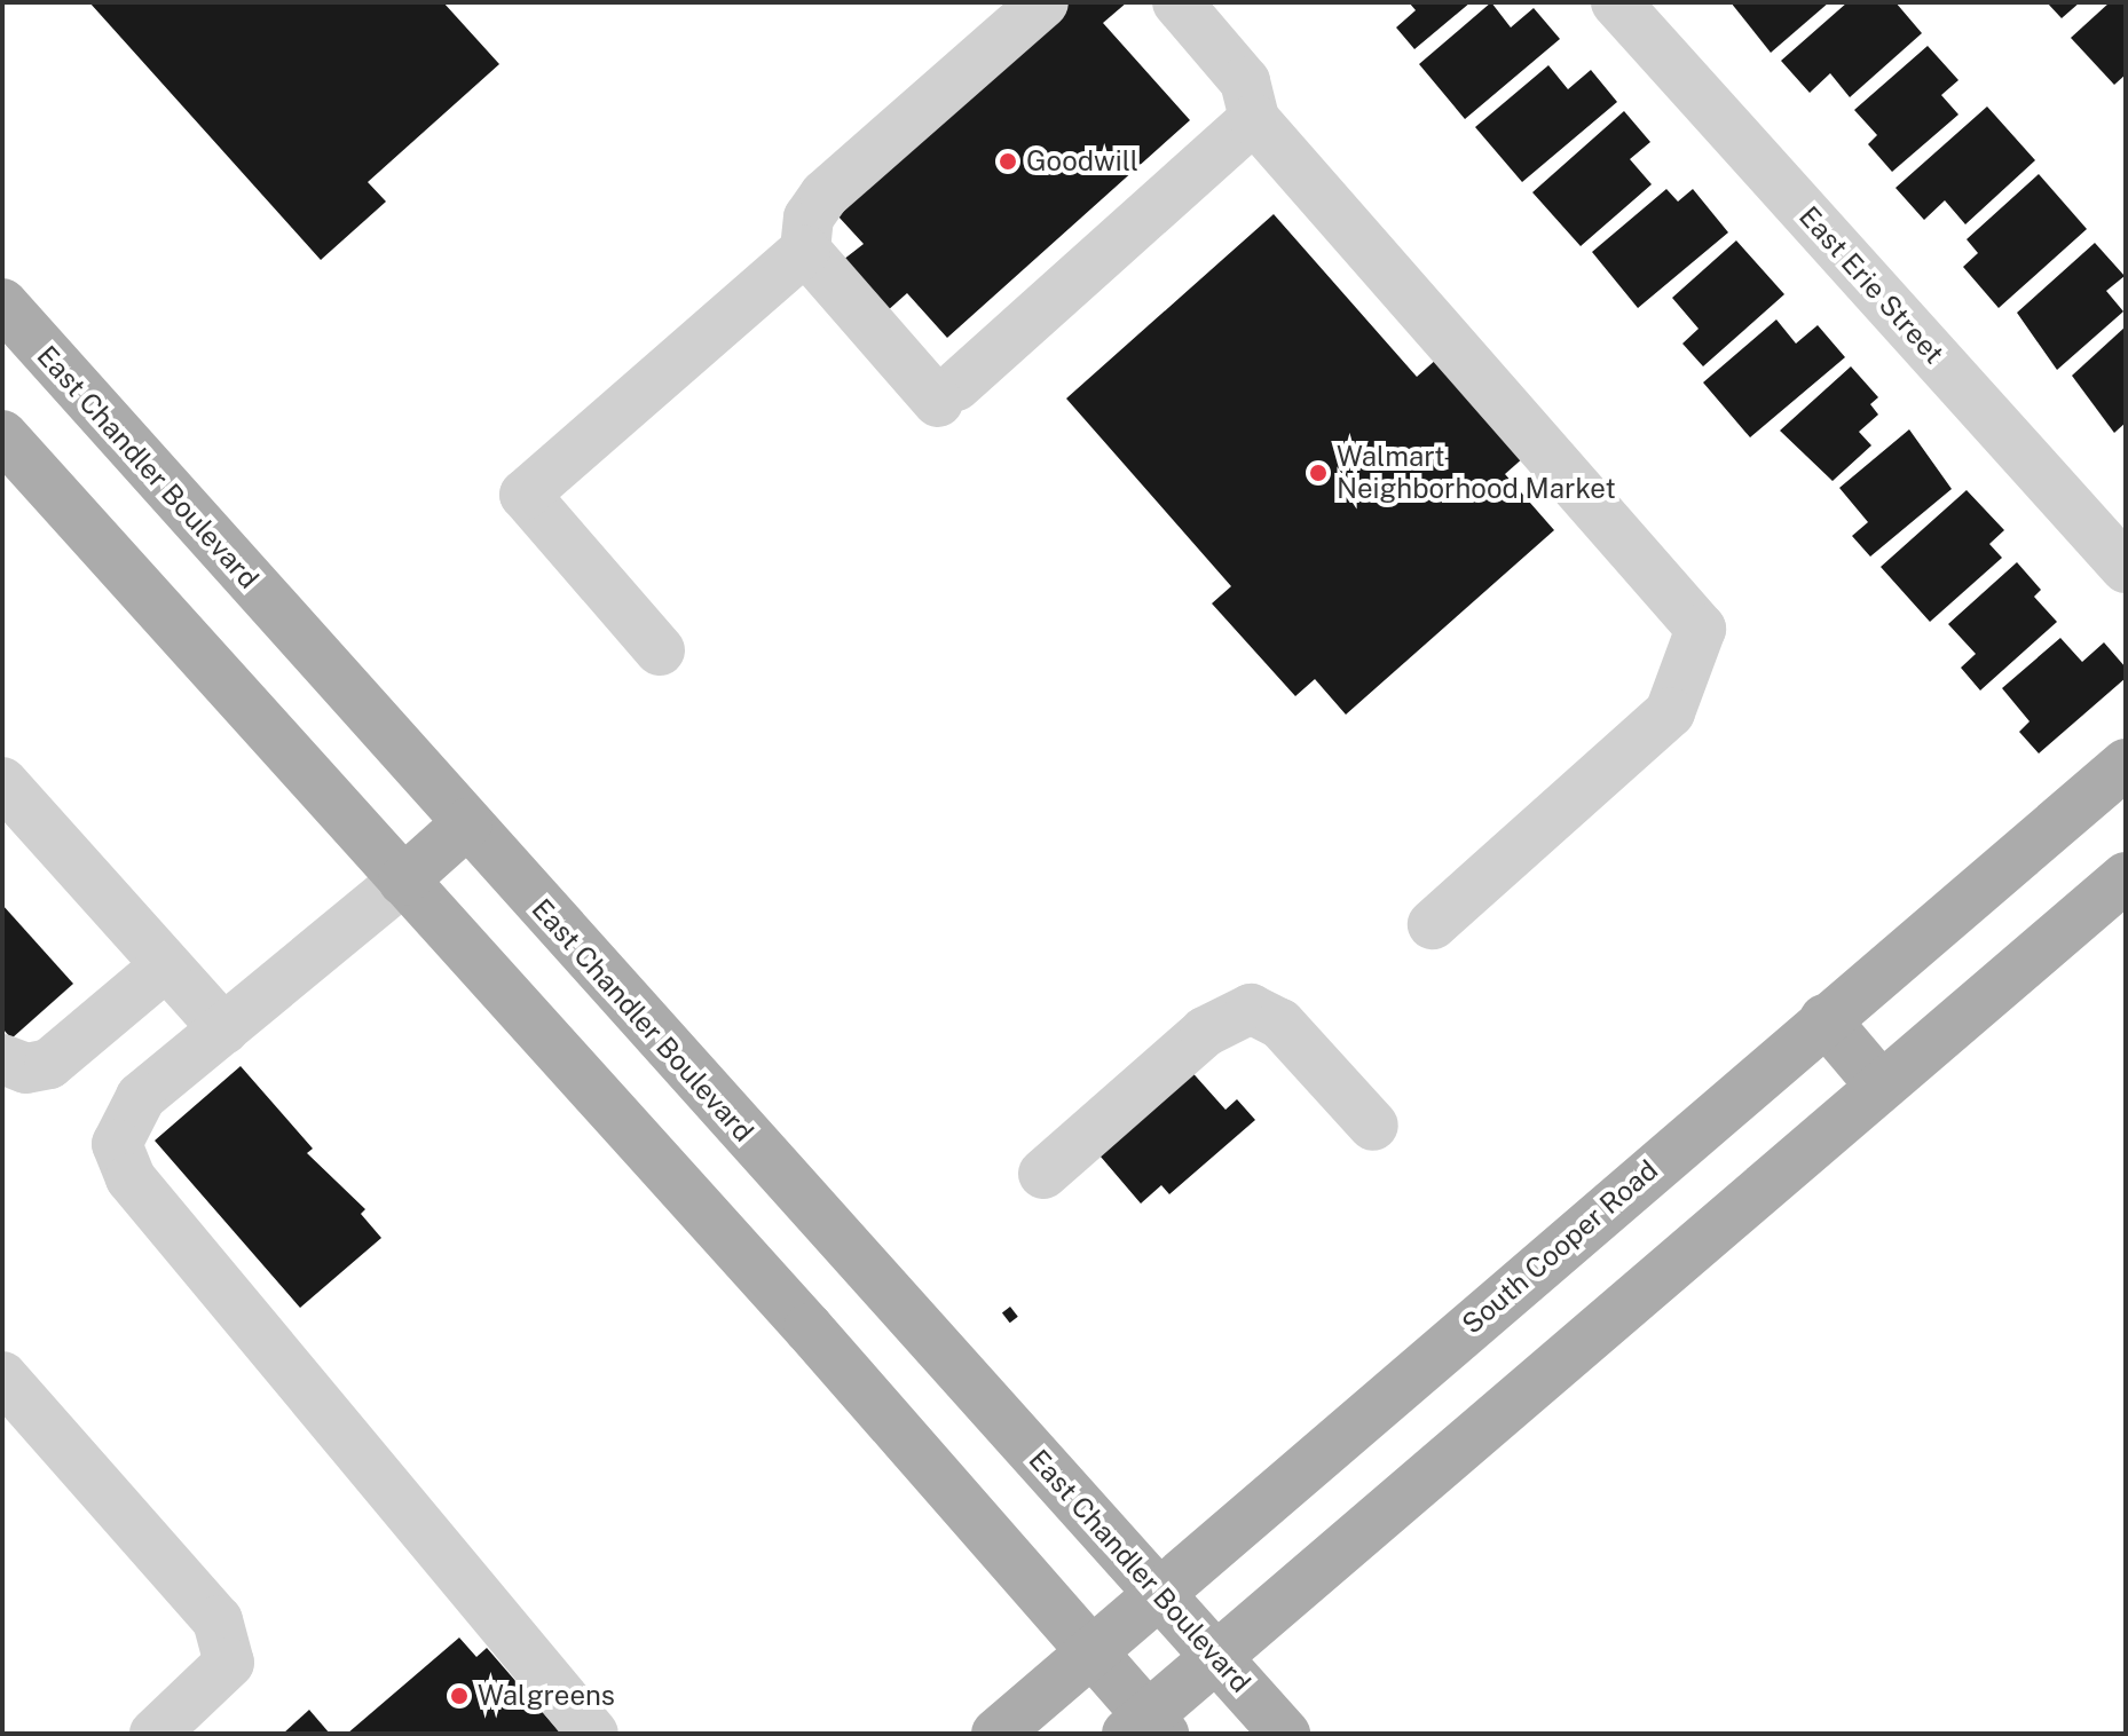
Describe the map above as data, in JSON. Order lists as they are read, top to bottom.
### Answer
{
  "streets": {
    "main road": ["East Chandler Boulevard", "South Cooper Road"],
    "street": ["East Erie Street"]
  },
  "crossings": [
    ["East Chandler Boulevard", "South Cooper Road"]
  ],
  "places": ["Goodwill", "Walmart Neighborhood Market", "Walgreens"]
}
